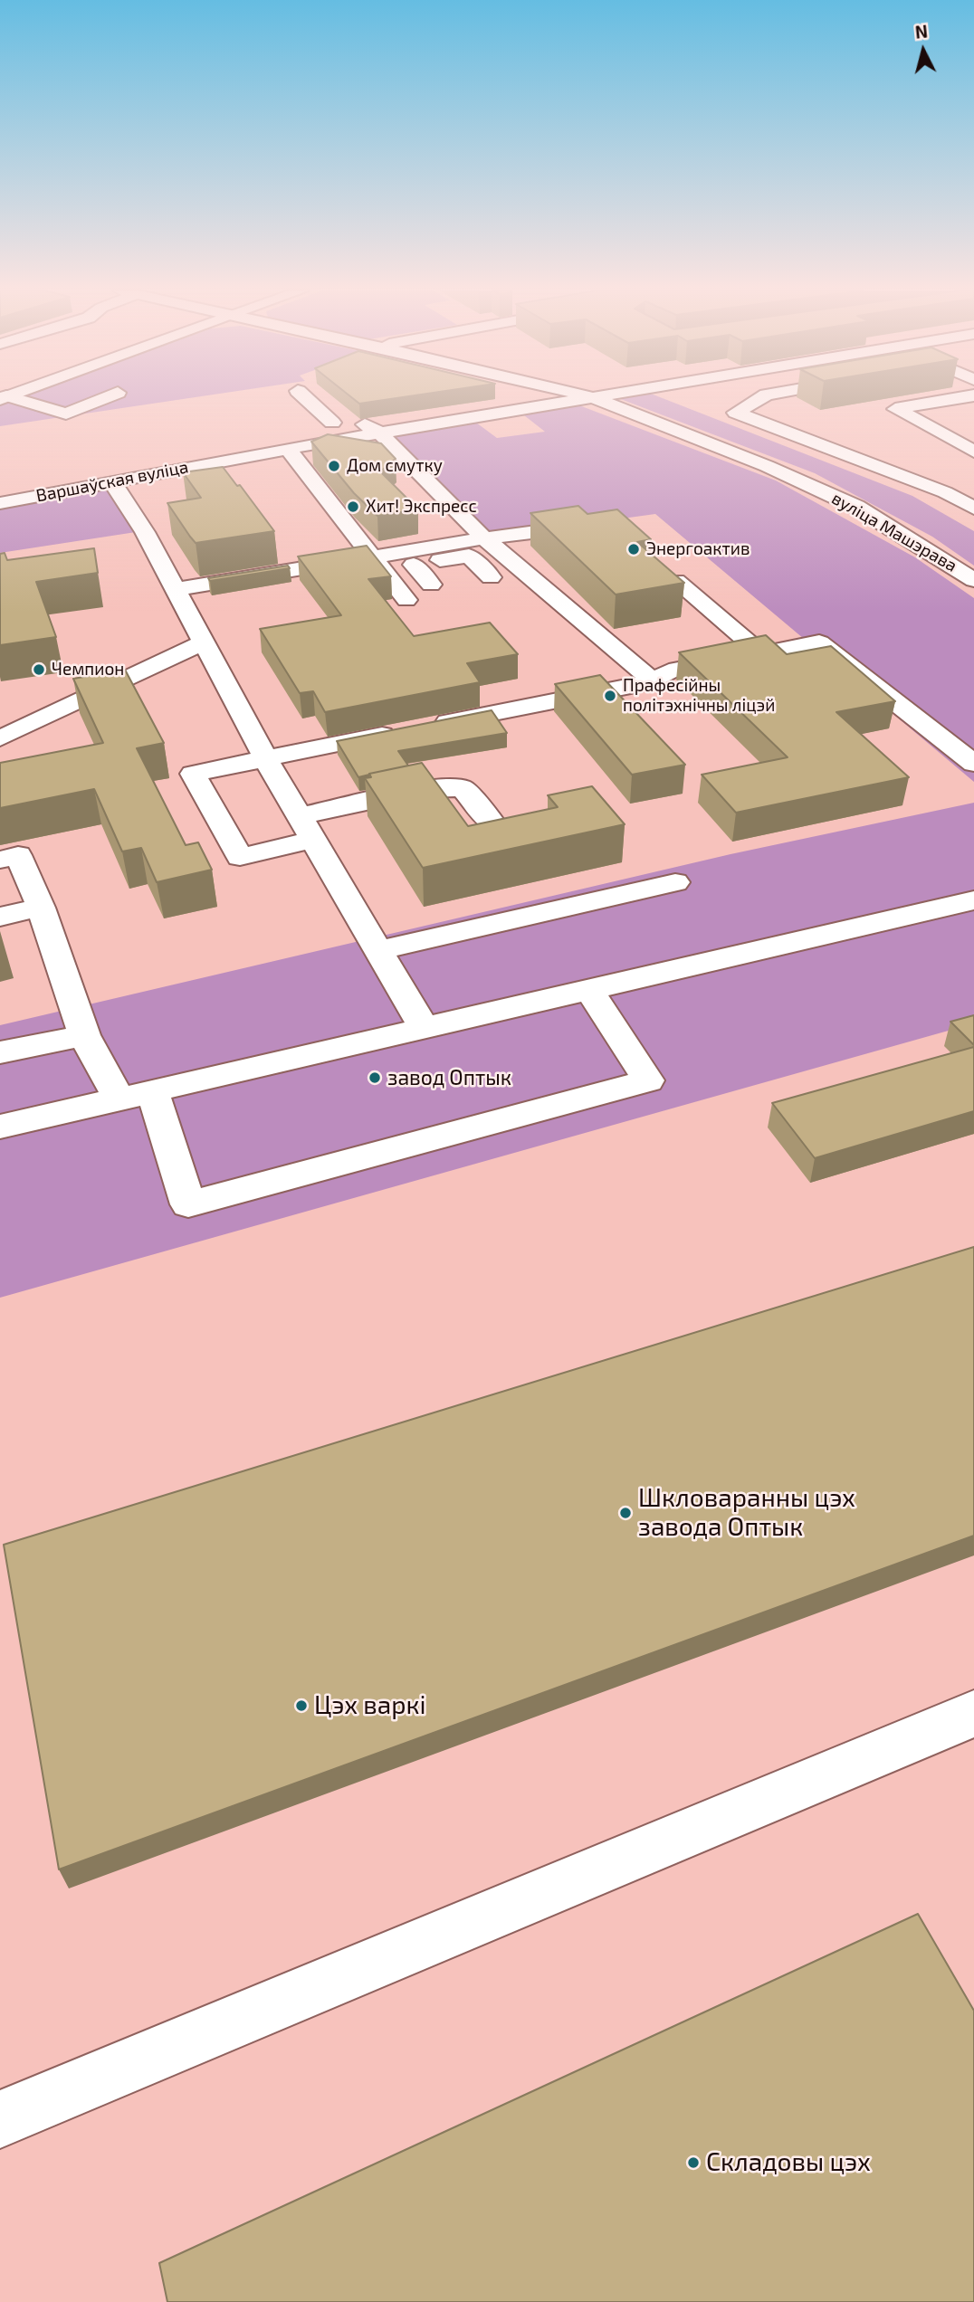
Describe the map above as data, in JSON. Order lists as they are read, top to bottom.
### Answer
{
  "streets": {
    "street": ["Варшаўская вуліца", "вуліца Машэрава"]
  },
  "places": [
    "Дом смутку",
    "Хит! Экспресс",
    "Энергоактив",
    "Чемпион",
    "Прафесійны політэхнічны ліцэй",
    "завод Оптык",
    "Шкловаранны цэх завода Оптык",
    "Цэх варкі",
    "Складовы цэх"
  ],
  "north": "top"
}
